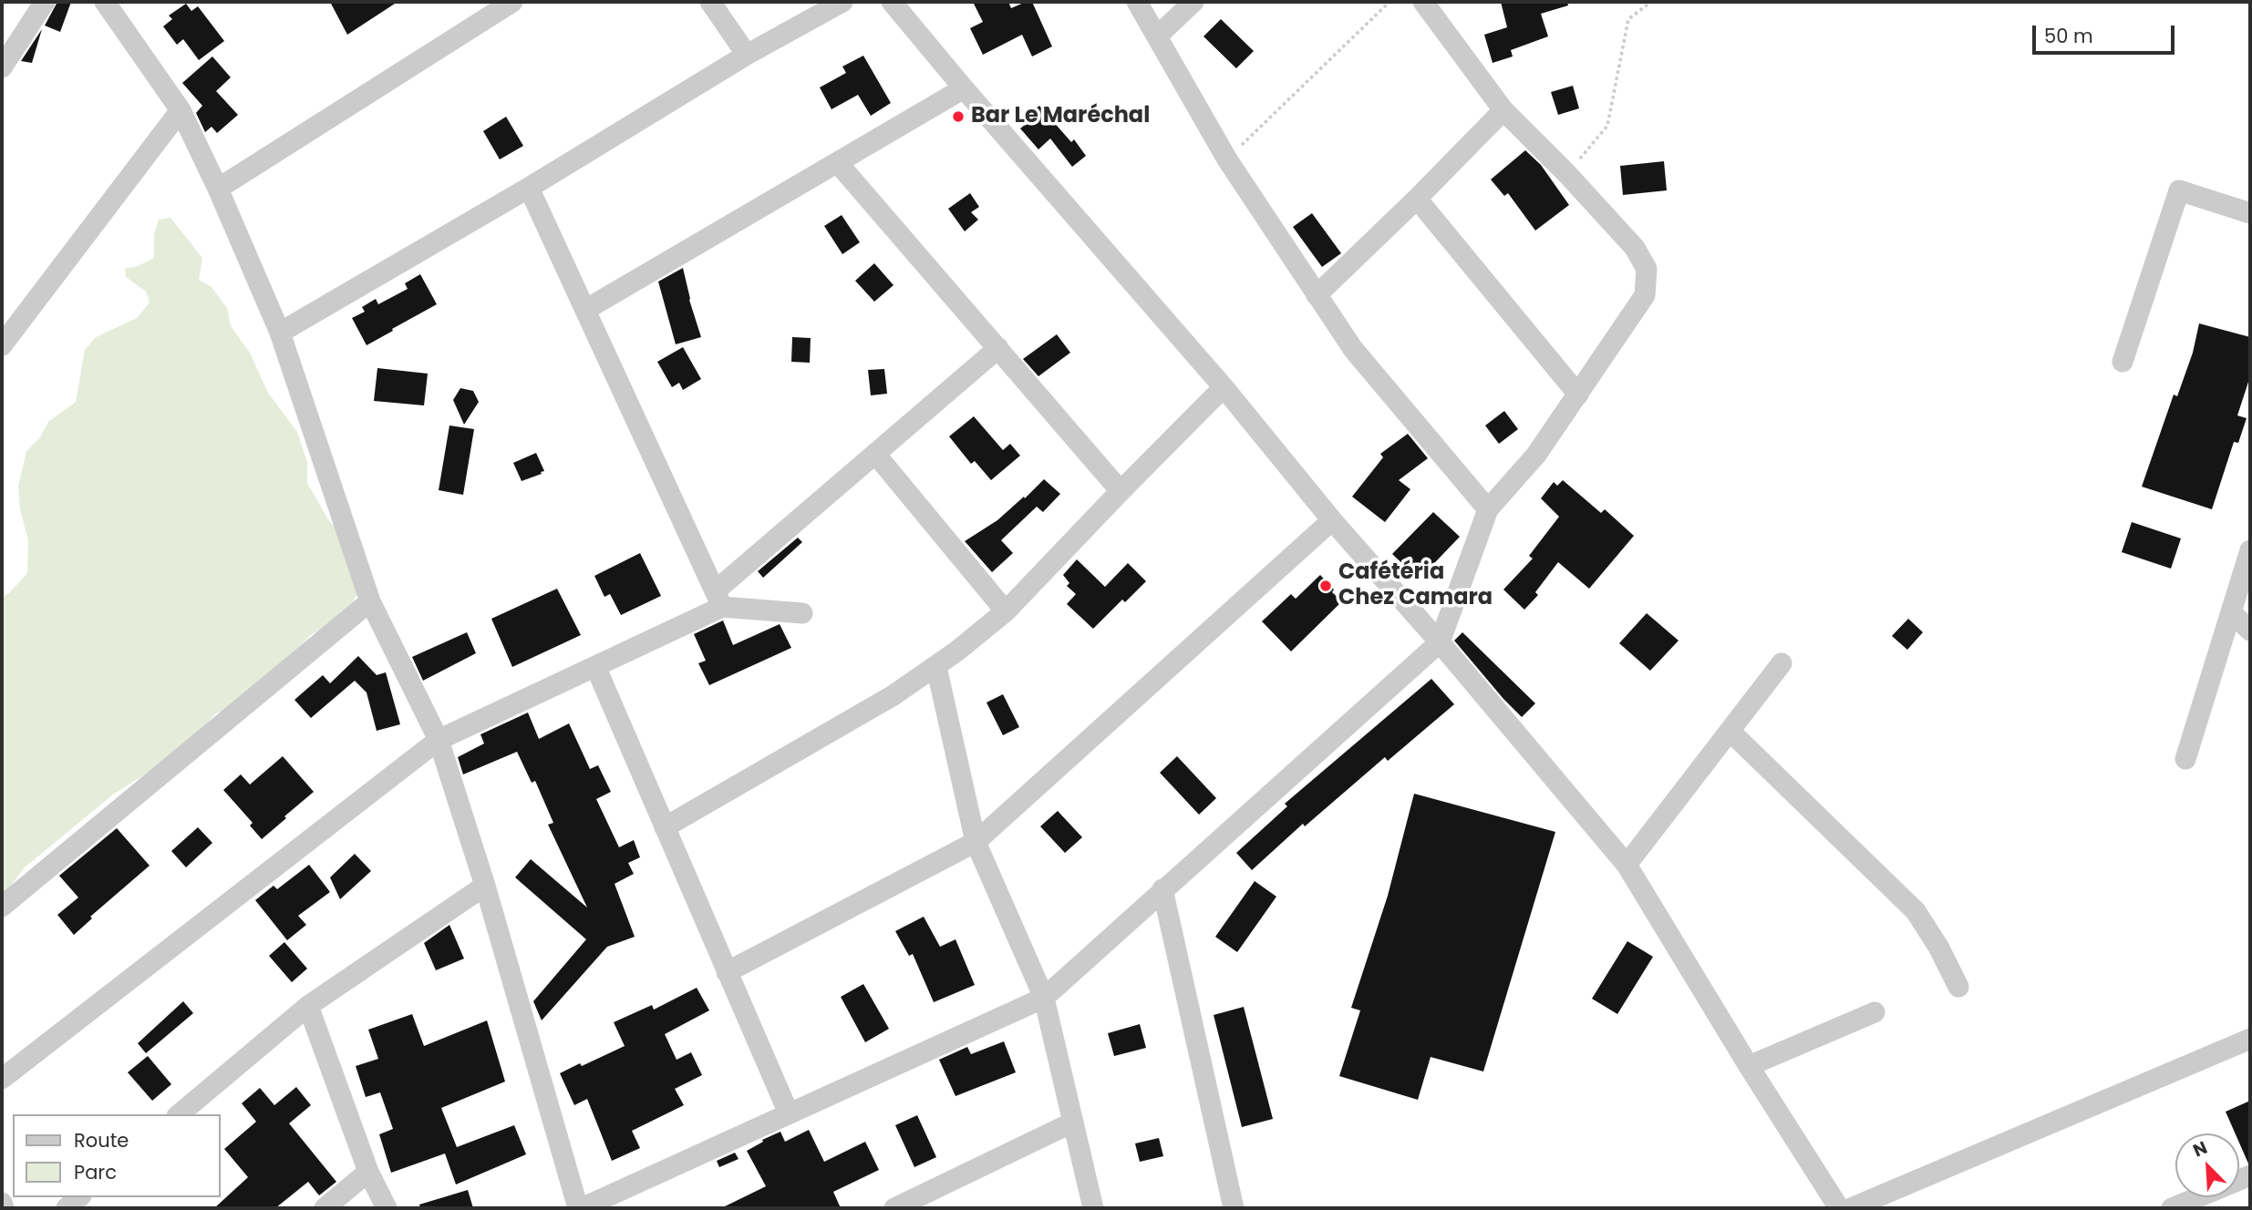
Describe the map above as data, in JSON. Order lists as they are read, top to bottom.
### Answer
{
  "places": ["Bar Le Maréchal", "Cafétéria Chez Camara"],
  "legend": ["Route", "Parc"],
  "scale_bar": "50 m",
  "north": "top left"
}
